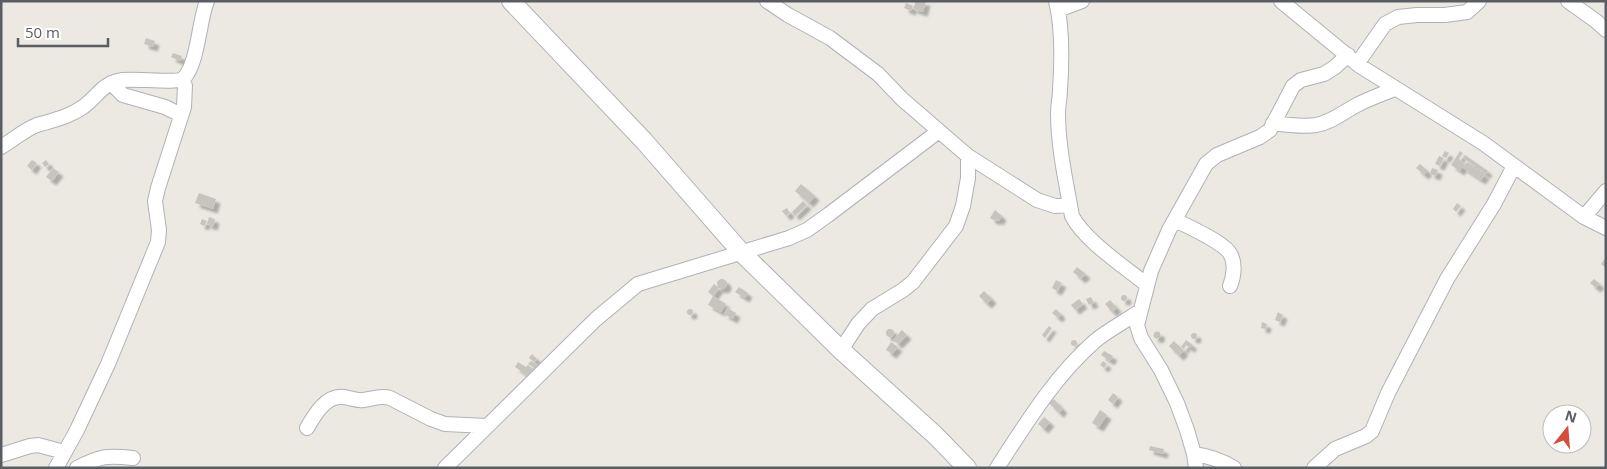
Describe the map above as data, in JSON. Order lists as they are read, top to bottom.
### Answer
{
  "scale_bar": "50 m",
  "north": "top"
}
